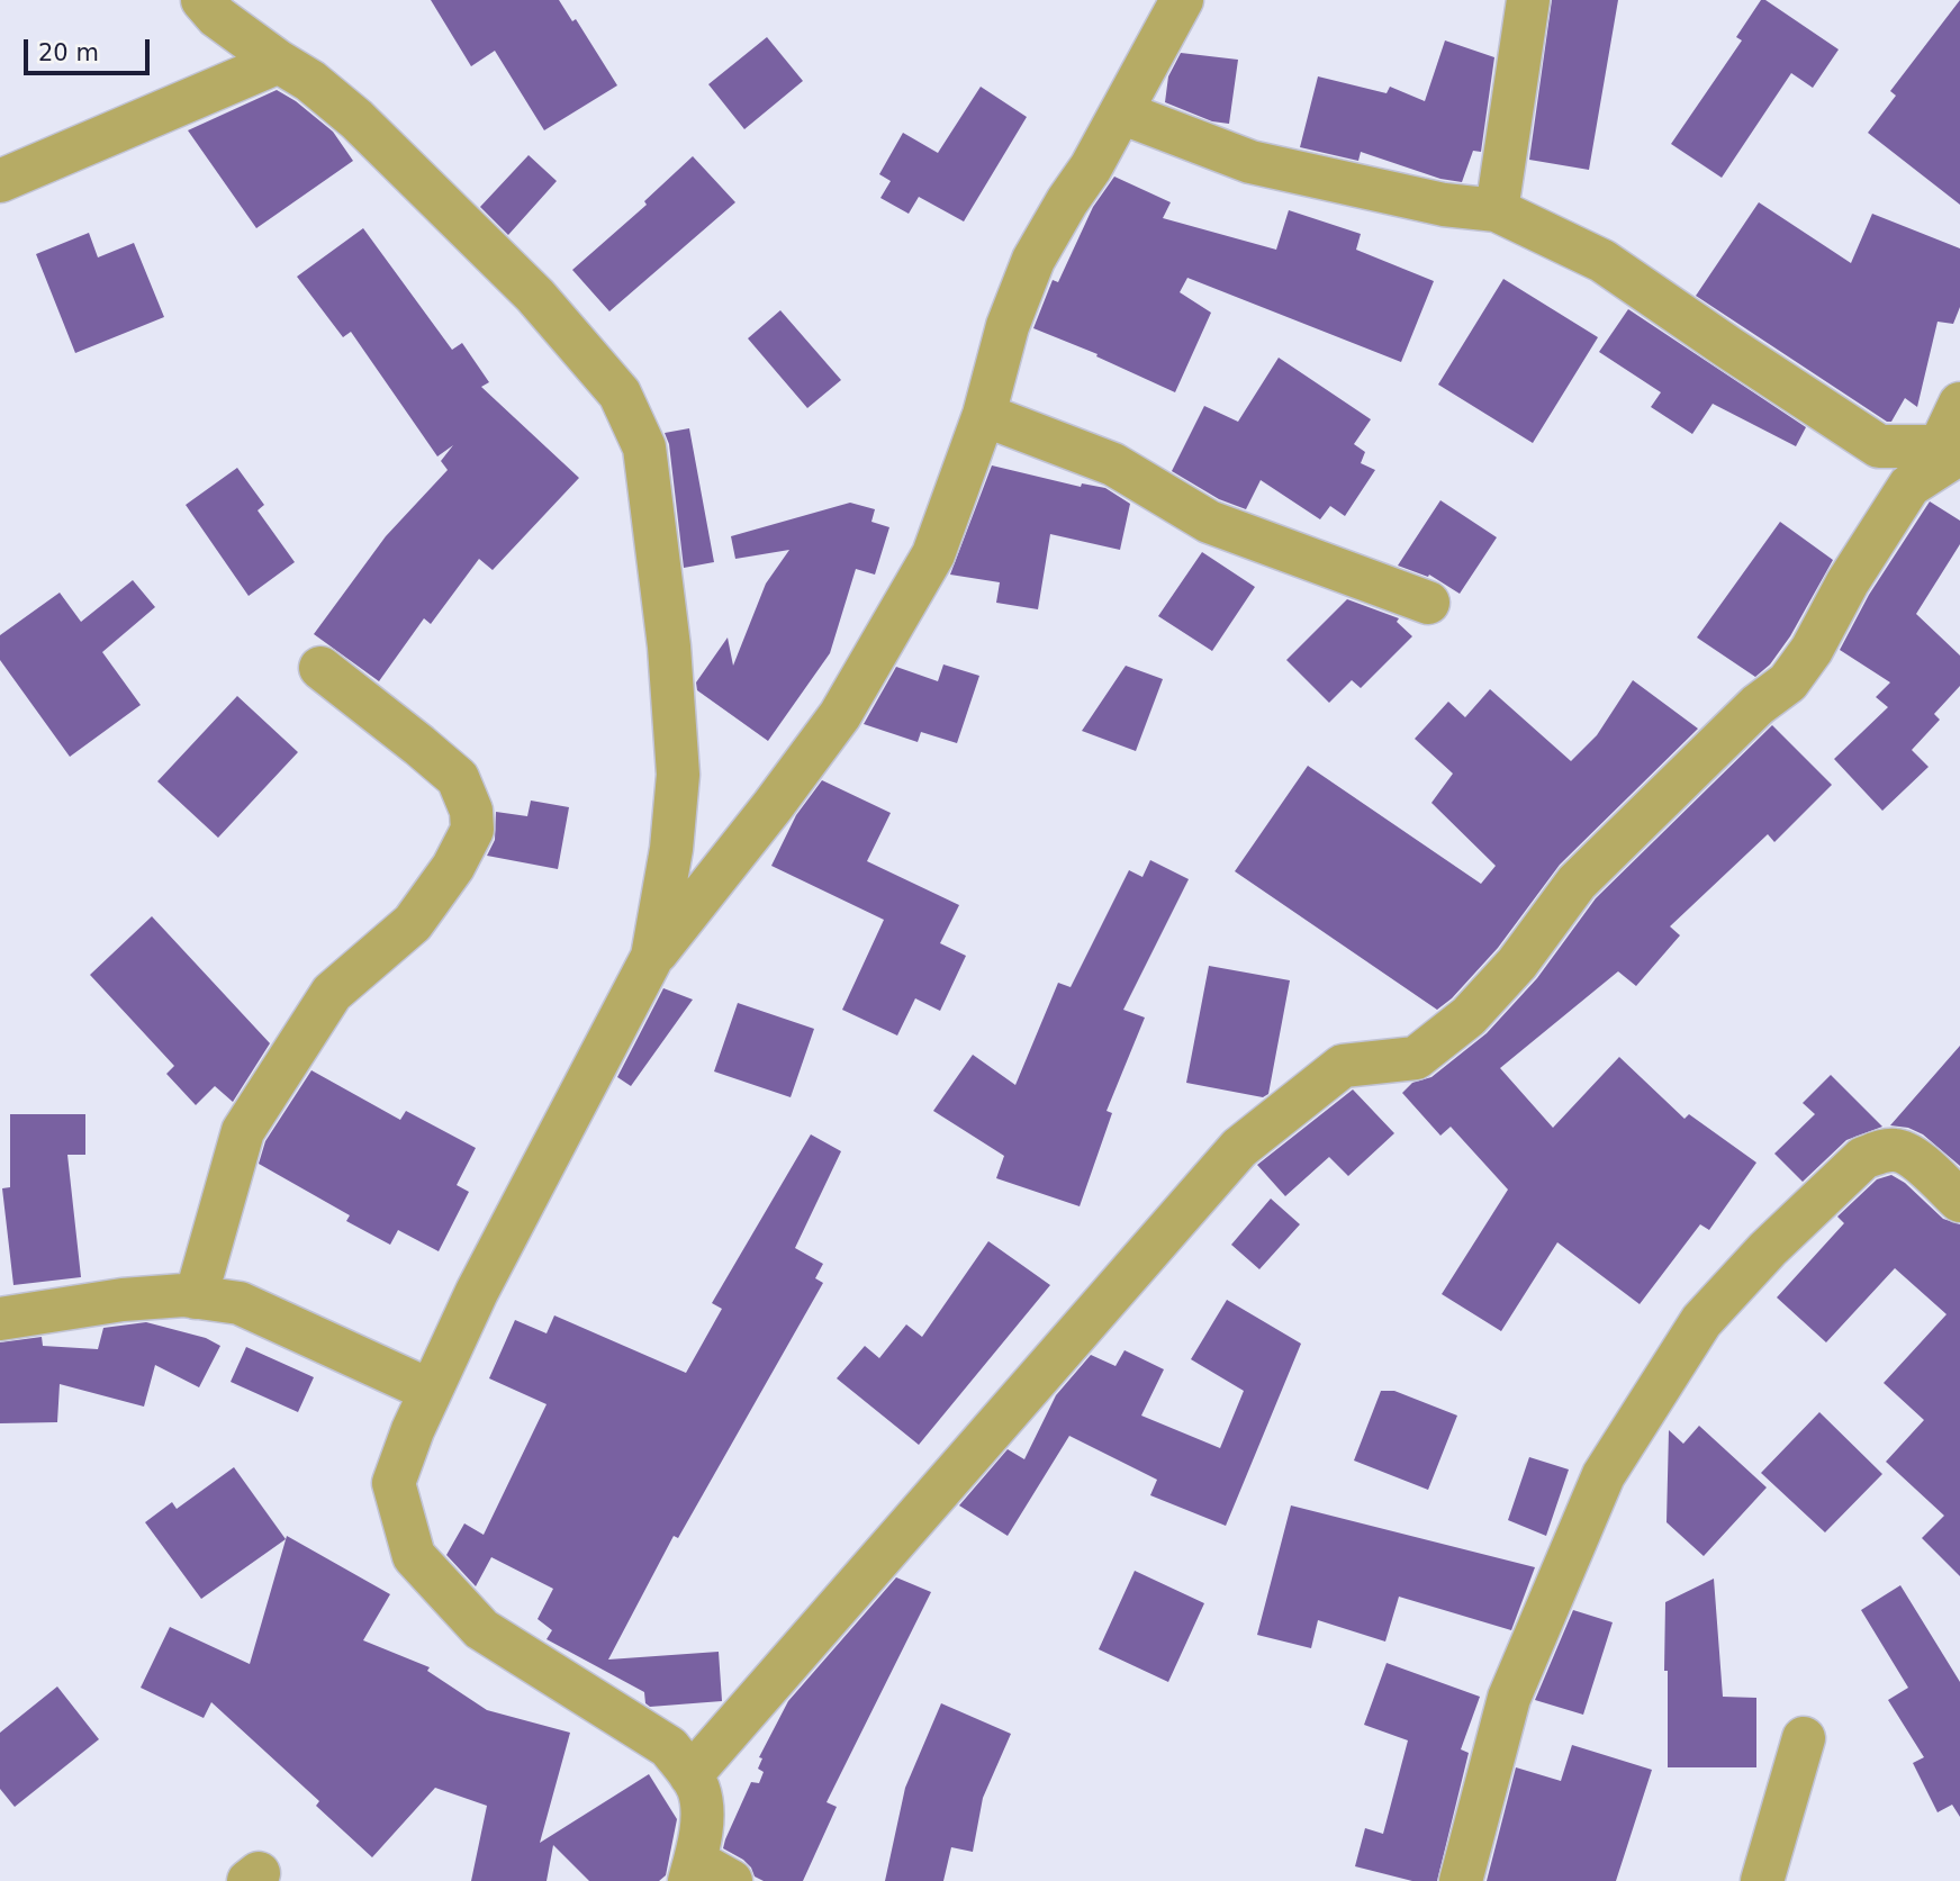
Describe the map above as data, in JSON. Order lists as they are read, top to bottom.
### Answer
{
  "scale_bar": "20 m"
}
